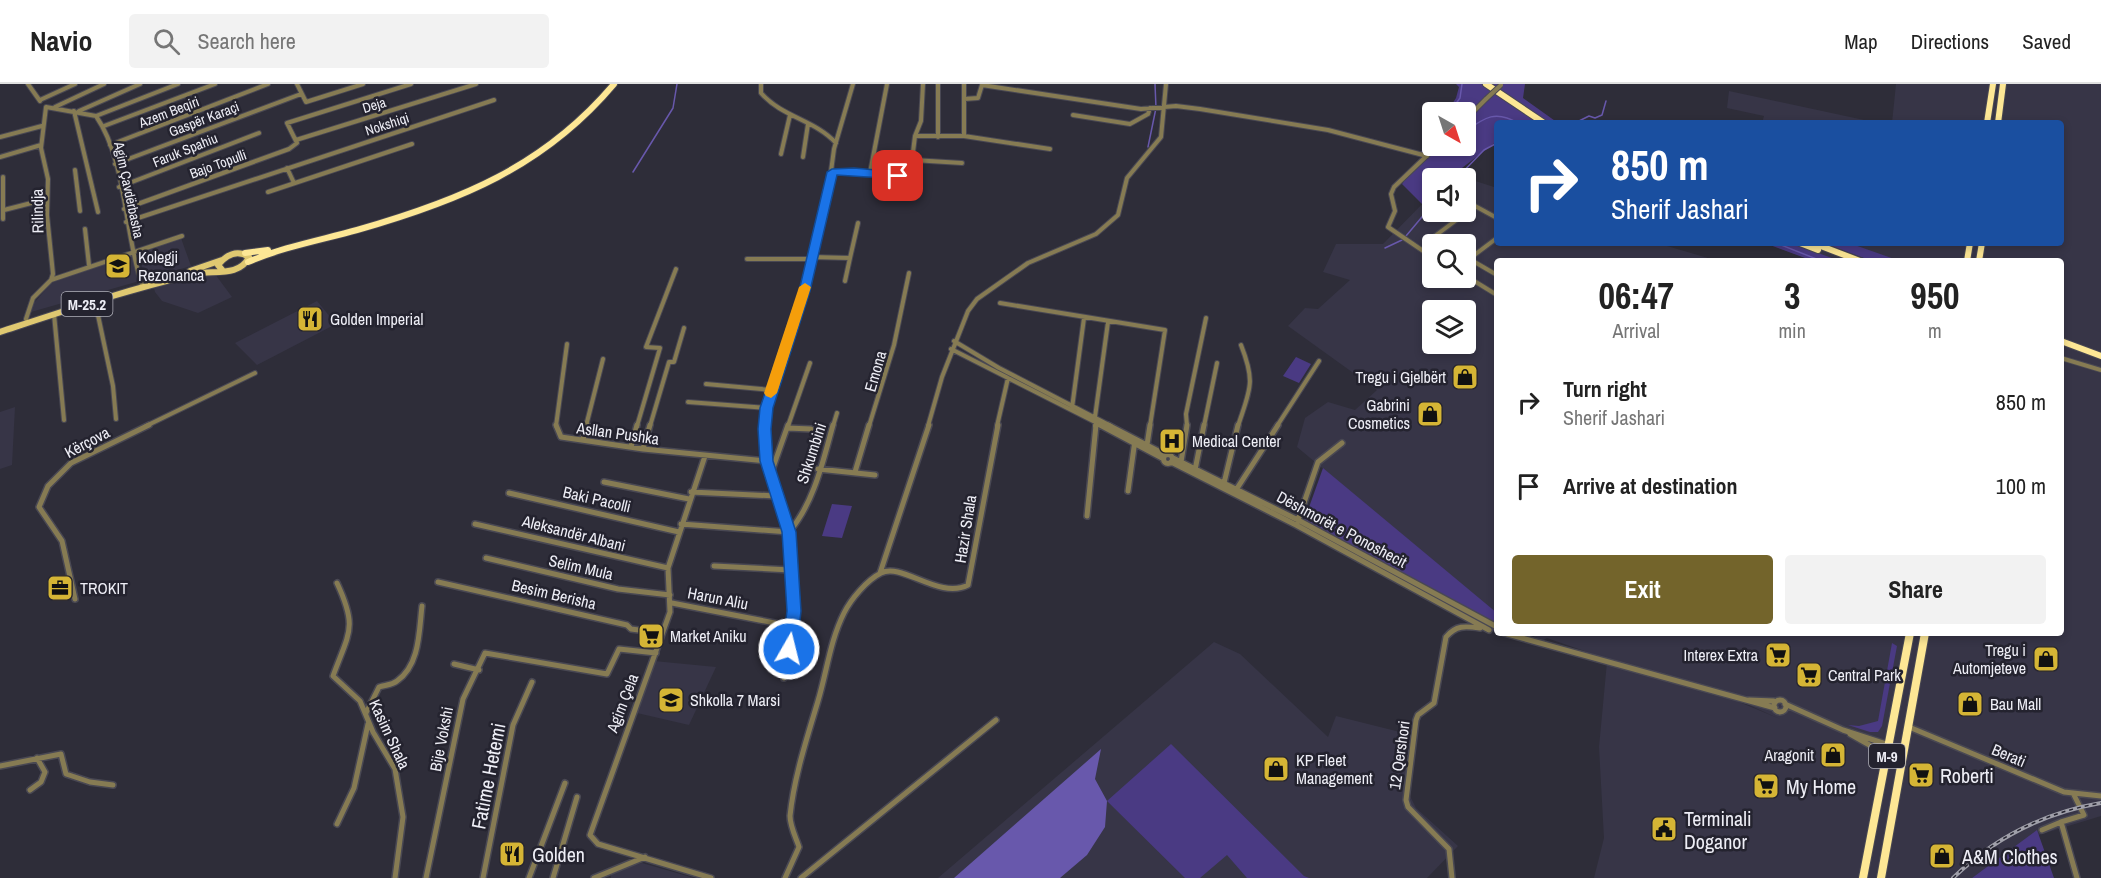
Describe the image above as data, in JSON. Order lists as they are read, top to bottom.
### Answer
{
  "streets": {
    "highway": ["M-9"],
    "main road": ["M-25.2"],
    "street": [
      "Deja",
      "Azem Beqiri",
      "Gaspër Karaçi",
      "Nokshiqi",
      "Faruk Spahiu",
      "Bajo Topulli",
      "Agim Çavdërbasha",
      "Rilindja",
      "Emona",
      "Asllan Pushka",
      "Kërçova",
      "Shkumbini",
      "Baki Pacolli",
      "Hazir Shala",
      "Dëshmorët e Ponoshecit",
      "Aleksandër Albani",
      "Selim Mula",
      "Besim Berisha",
      "Harun Aliu",
      "Agim Çela",
      "Kasim Shala",
      "Bije Vokshi",
      "12 Qershori",
      "Berati",
      "Fatime Hetemi"
    ]
  },
  "crossings": [
    ["Deja", "Bajo Topulli"],
    ["Azem Beqiri", "Agim Çavdërbasha"],
    ["Gaspër Karaçi", "Agim Çavdërbasha"],
    ["Nokshiqi", "Agim Çavdërbasha"],
    ["Faruk Spahiu", "Agim Çavdërbasha"],
    ["Bajo Topulli", "Agim Çavdërbasha"],
    ["Agim Çavdërbasha", "M-25.2"],
    ["Hazir Shala", "Dëshmorët e Ponoshecit"],
    ["Dëshmorët e Ponoshecit", "12 Qershori"],
    ["Besim Berisha", "Agim Çela"],
    ["Harun Aliu", "Agim Çela"],
    ["Agim Çela", "Bije Vokshi"],
    ["Berati", "M-9"]
  ],
  "places": {
    "school or university": ["Kolegji Rezonanca", "Shkolla 7 Marsi"],
    "restaurant": ["Golden Imperial", "Golden"],
    "shop": [
      "Tregu i Gjelbërt",
      "Gabrini Cosmetics",
      "Tregu i Automjeteve",
      "Bau Mall",
      "Aragonit",
      "KP Fleet Management",
      "A&M Clothes"
    ],
    "hospital": ["Medical Center"],
    "office": ["TROKIT"],
    "supermarket": [
      "Market Aniku",
      "Interex Extra",
      "Central Park",
      "Roberti",
      "My Home"
    ],
    "public building": ["Terminali Doganor"]
  },
  "north": "bottom right",
  "page": {
    "header": "Navio",
    "search": "Search here",
    "nav": ["Map", "Directions", "Saved"],
    "turn": ["850 m", "Sherif Jashari"],
    "eta": [
      "06:47",
      "Arrival",
      "3",
      "min",
      "950",
      "m"
    ],
    "list": [
      {
        "name": "Turn right",
        "note": "Sherif Jashari",
        "value": "850 m"
      },
      {
        "name": "Arrive at destination",
        "value": "100 m"
      }
    ],
    "buttons": ["Exit", "Share"]
  }
}
